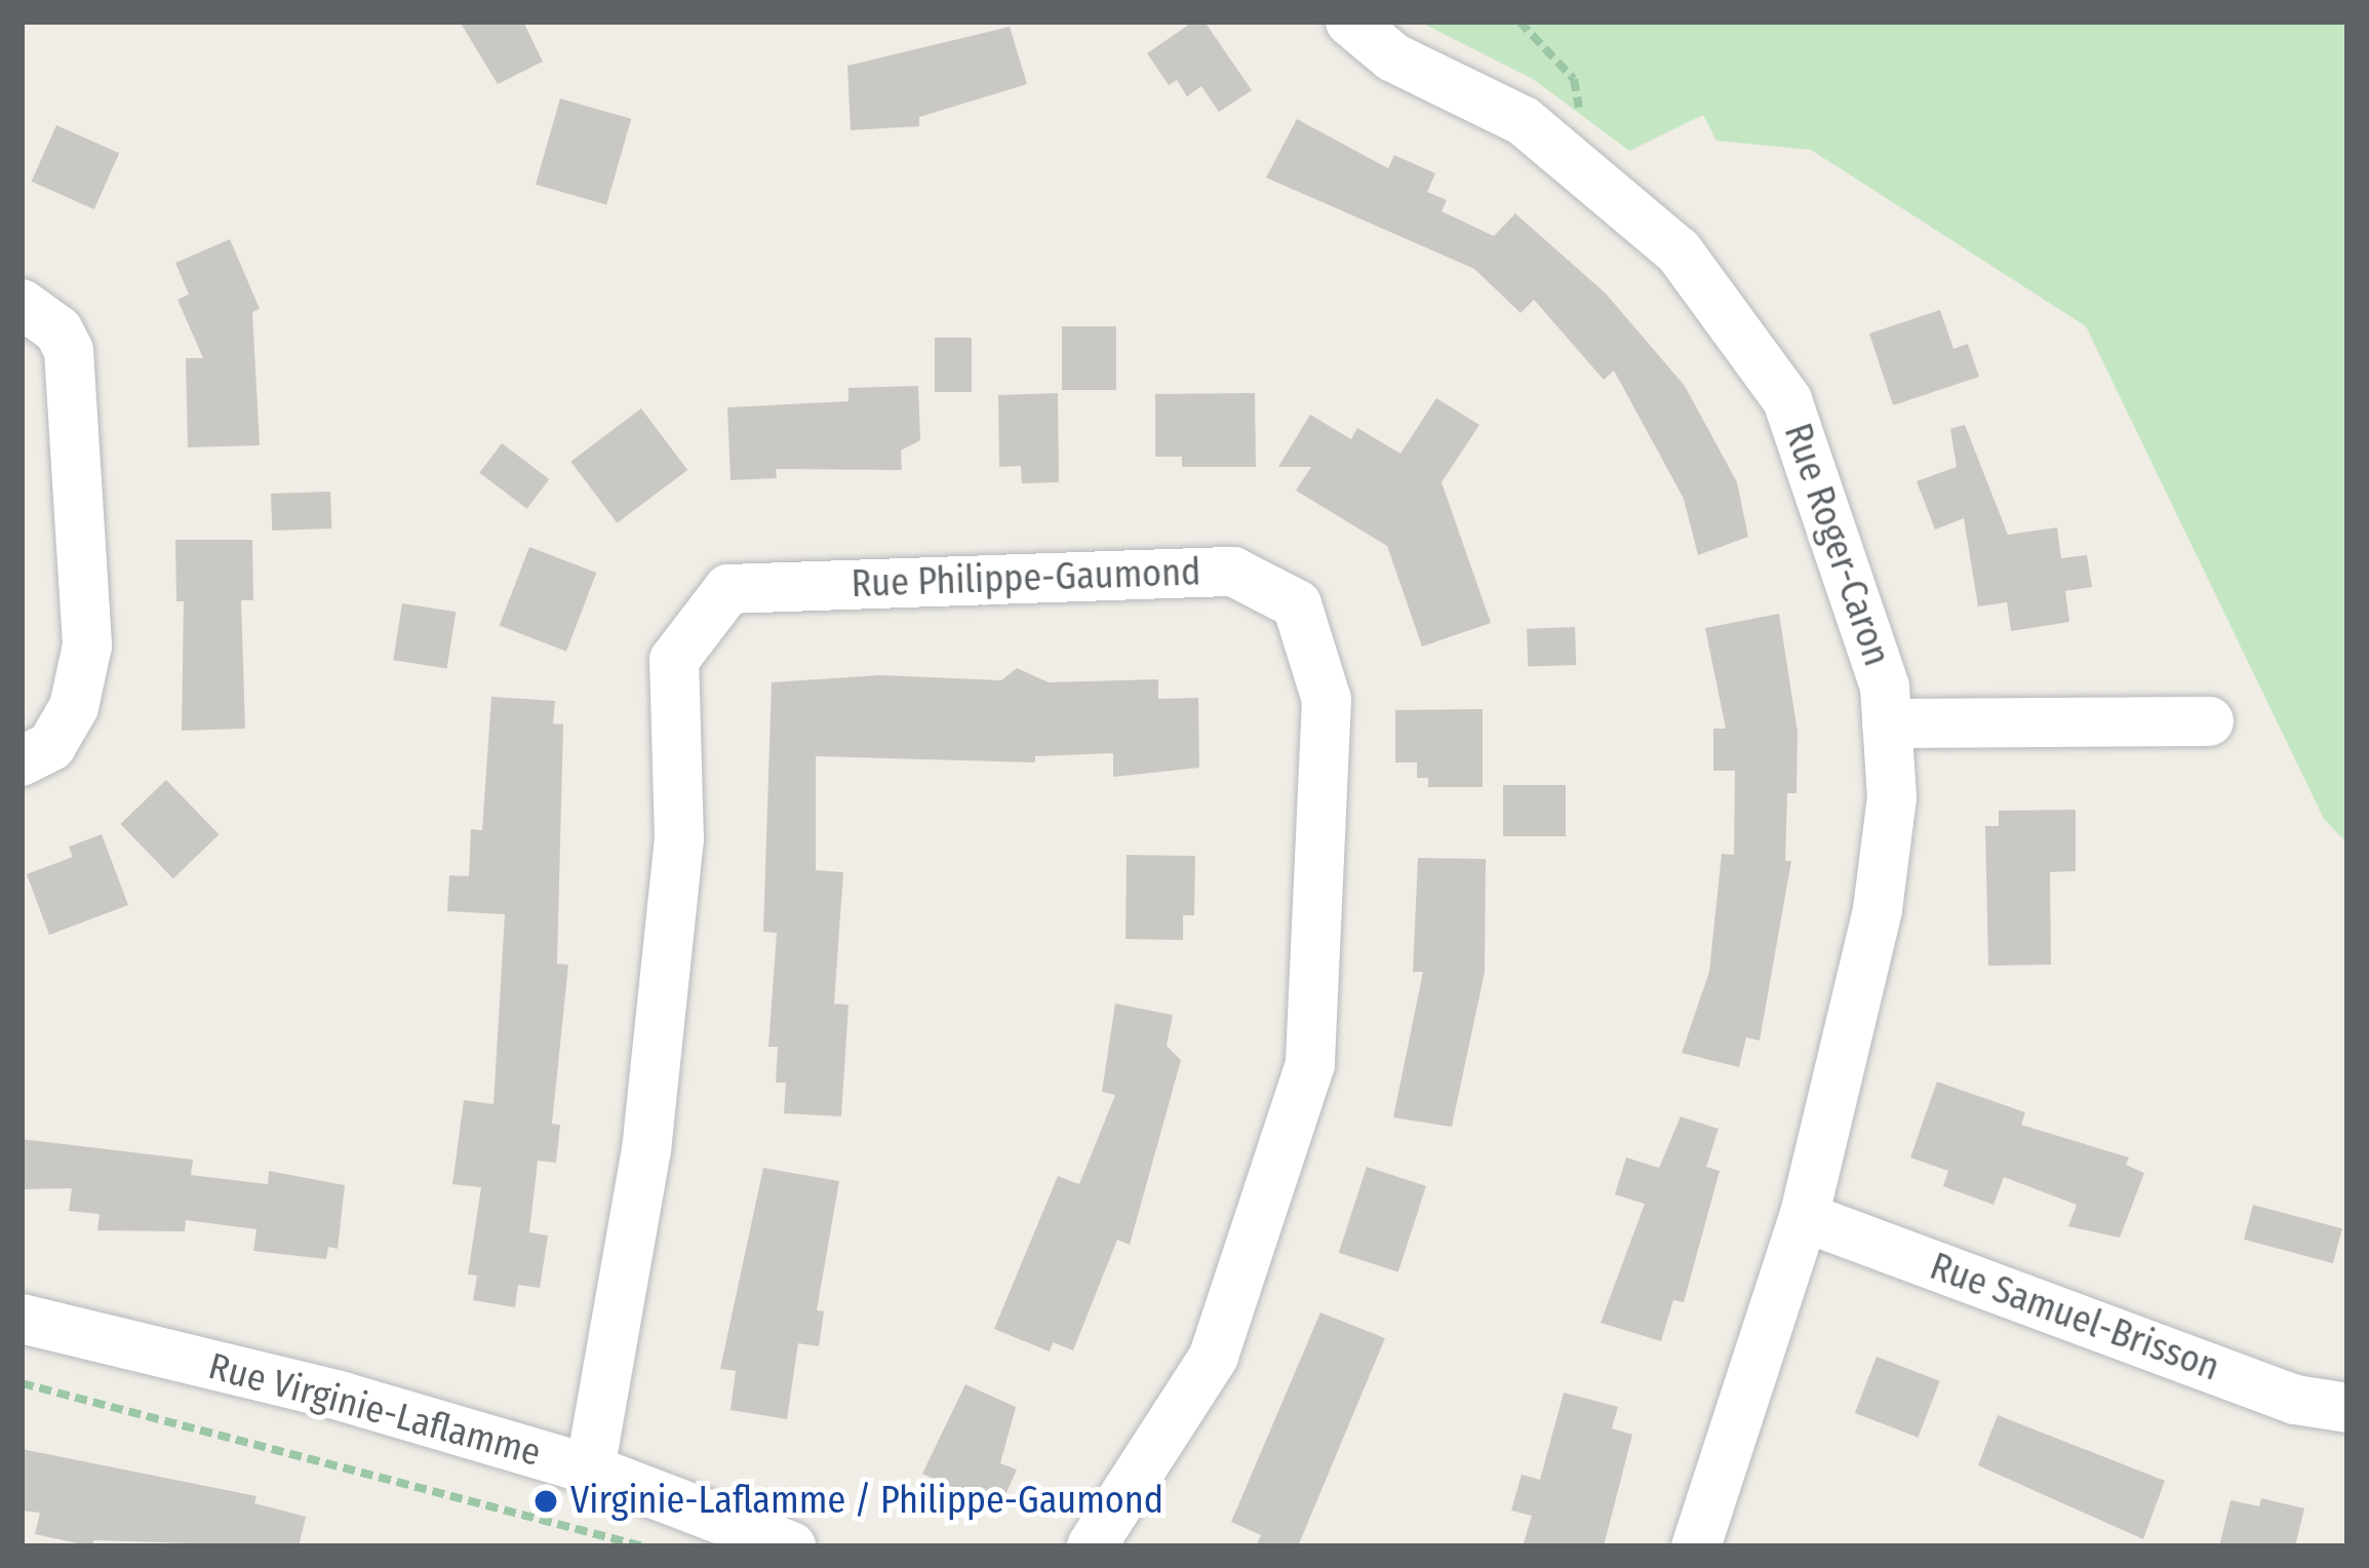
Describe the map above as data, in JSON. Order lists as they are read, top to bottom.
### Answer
{
  "streets": {
    "street": [
      "Rue Roger-Caron",
      "Rue Philippe-Gaumond",
      "Rue Samuel-Brisson",
      "Rue Virginie-Laflamme"
    ]
  },
  "crossings": [
    ["Rue Roger-Caron", "Rue Samuel-Brisson"],
    ["Rue Philippe-Gaumond", "Rue Virginie-Laflamme"]
  ],
  "places": ["Virginie-Laflamme / Philippe-Gaumond"]
}
